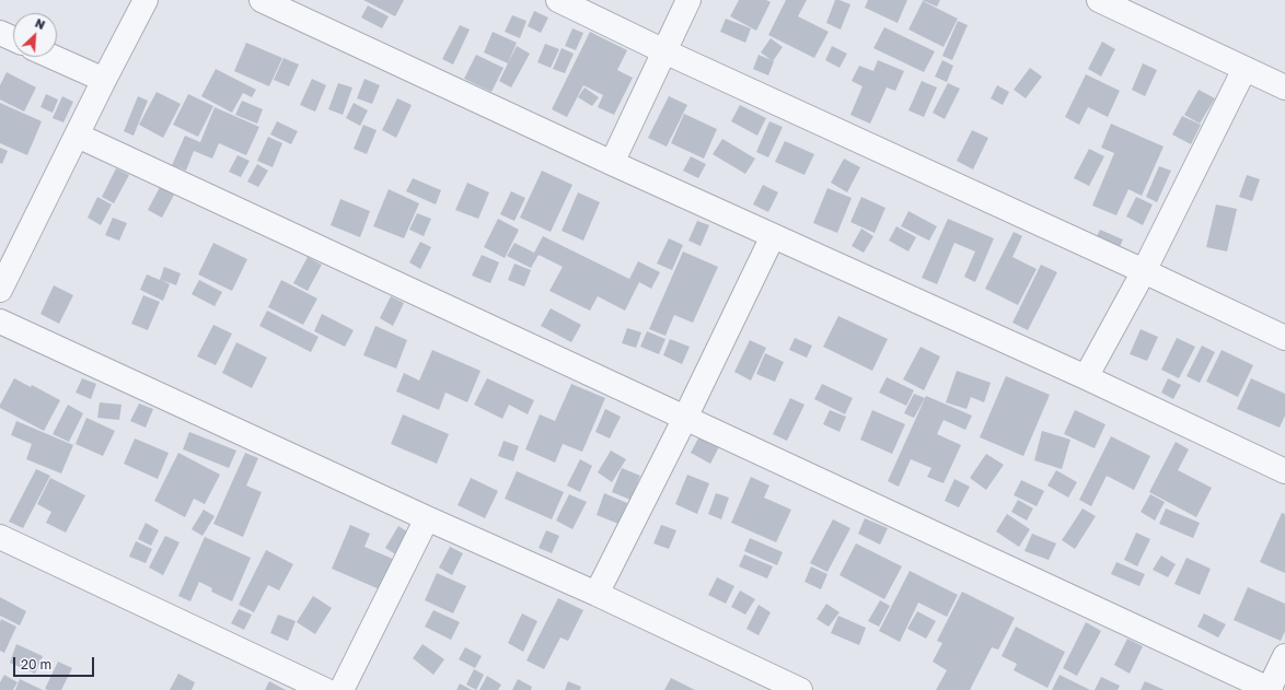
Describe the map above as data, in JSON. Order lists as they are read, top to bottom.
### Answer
{
  "scale_bar": "20 m",
  "north": "top right"
}
